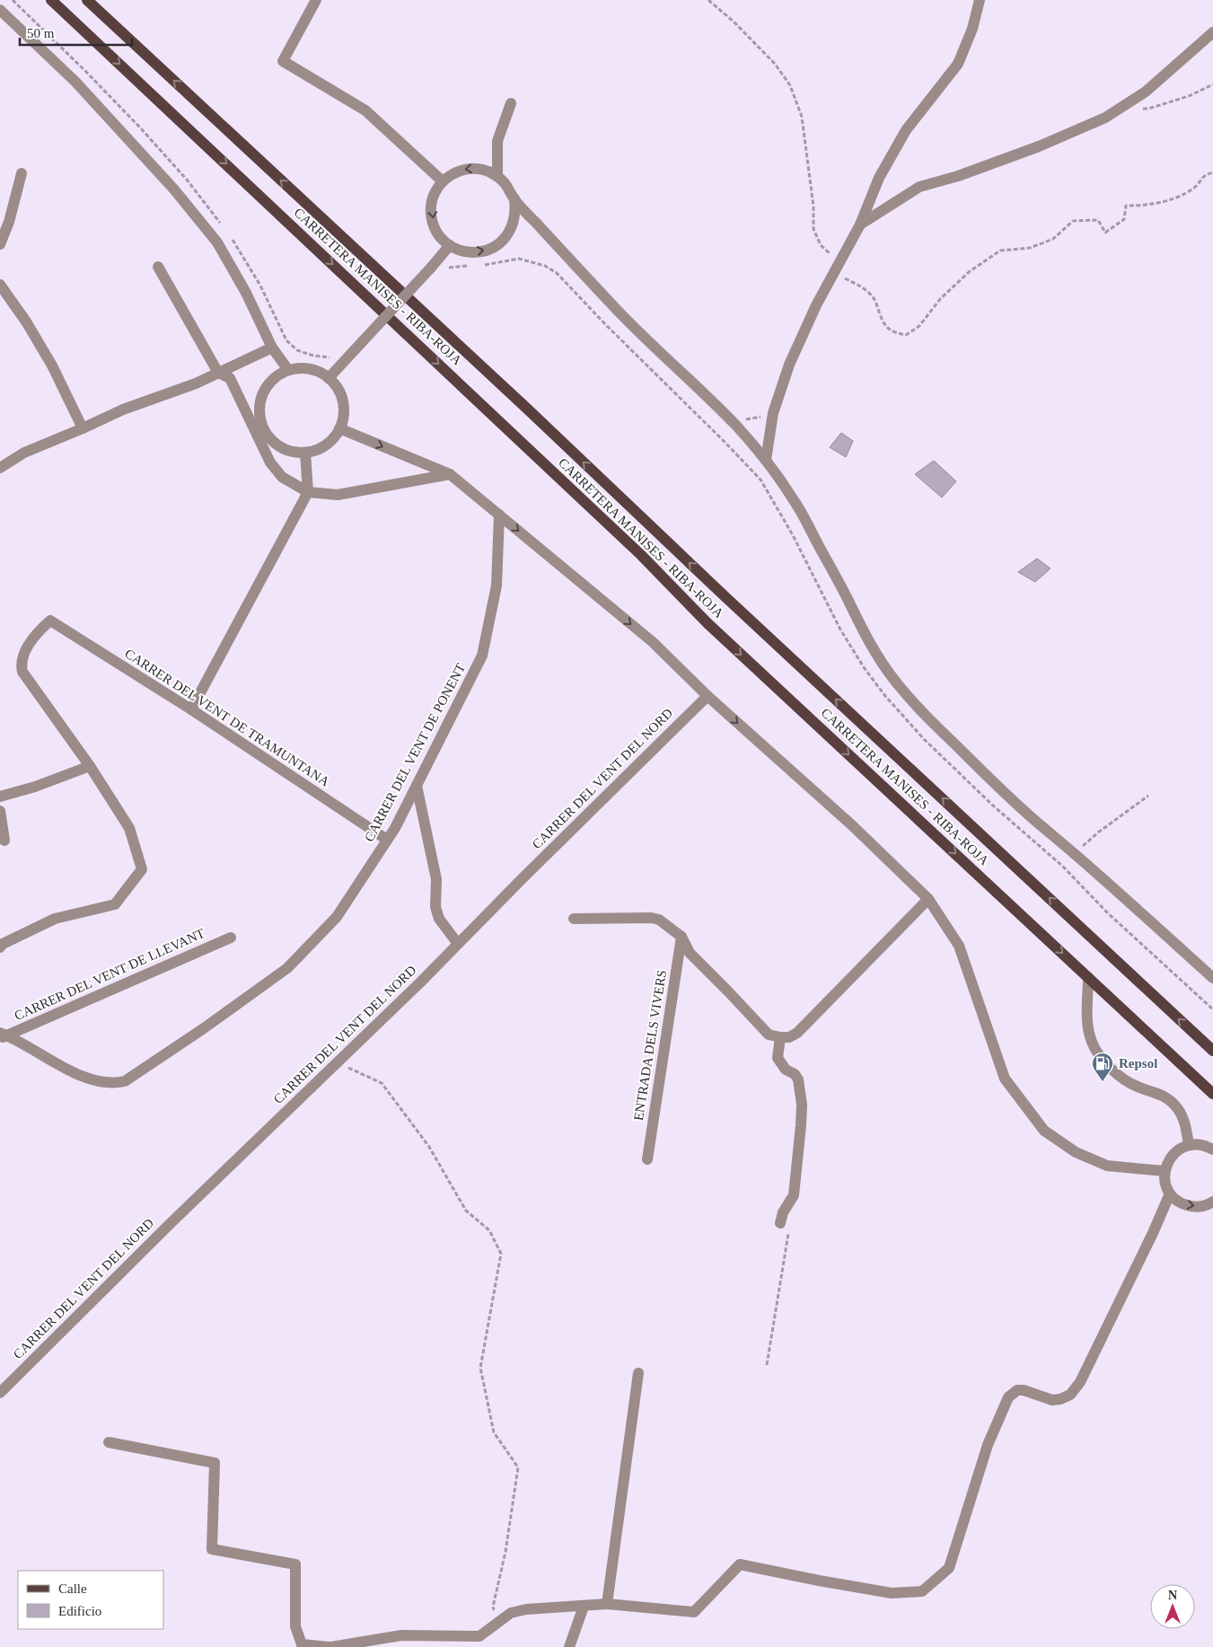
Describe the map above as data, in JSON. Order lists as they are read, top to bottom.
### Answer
{
  "streets": {
    "main road": ["CARRETERA MANISES - RIBA-ROJA"],
    "street": [
      "CARRER DEL VENT DE TRAMUNTANA",
      "CARRER DEL VENT DE PONENT",
      "CARRER DEL VENT DEL NORD",
      "CARRER DEL VENT DE LLEVANT",
      "ENTRADA DELS VIVERS"
    ]
  },
  "crossings": [
    ["CARRER DEL VENT DE TRAMUNTANA", "CARRER DEL VENT DE PONENT"],
    ["CARRER DEL VENT DE PONENT", "CARRER DEL VENT DE LLEVANT"]
  ],
  "places": {
    "fuel station": ["Repsol"]
  },
  "legend": ["Calle", "Edificio"],
  "scale_bar": "50 m",
  "north": "top"
}
